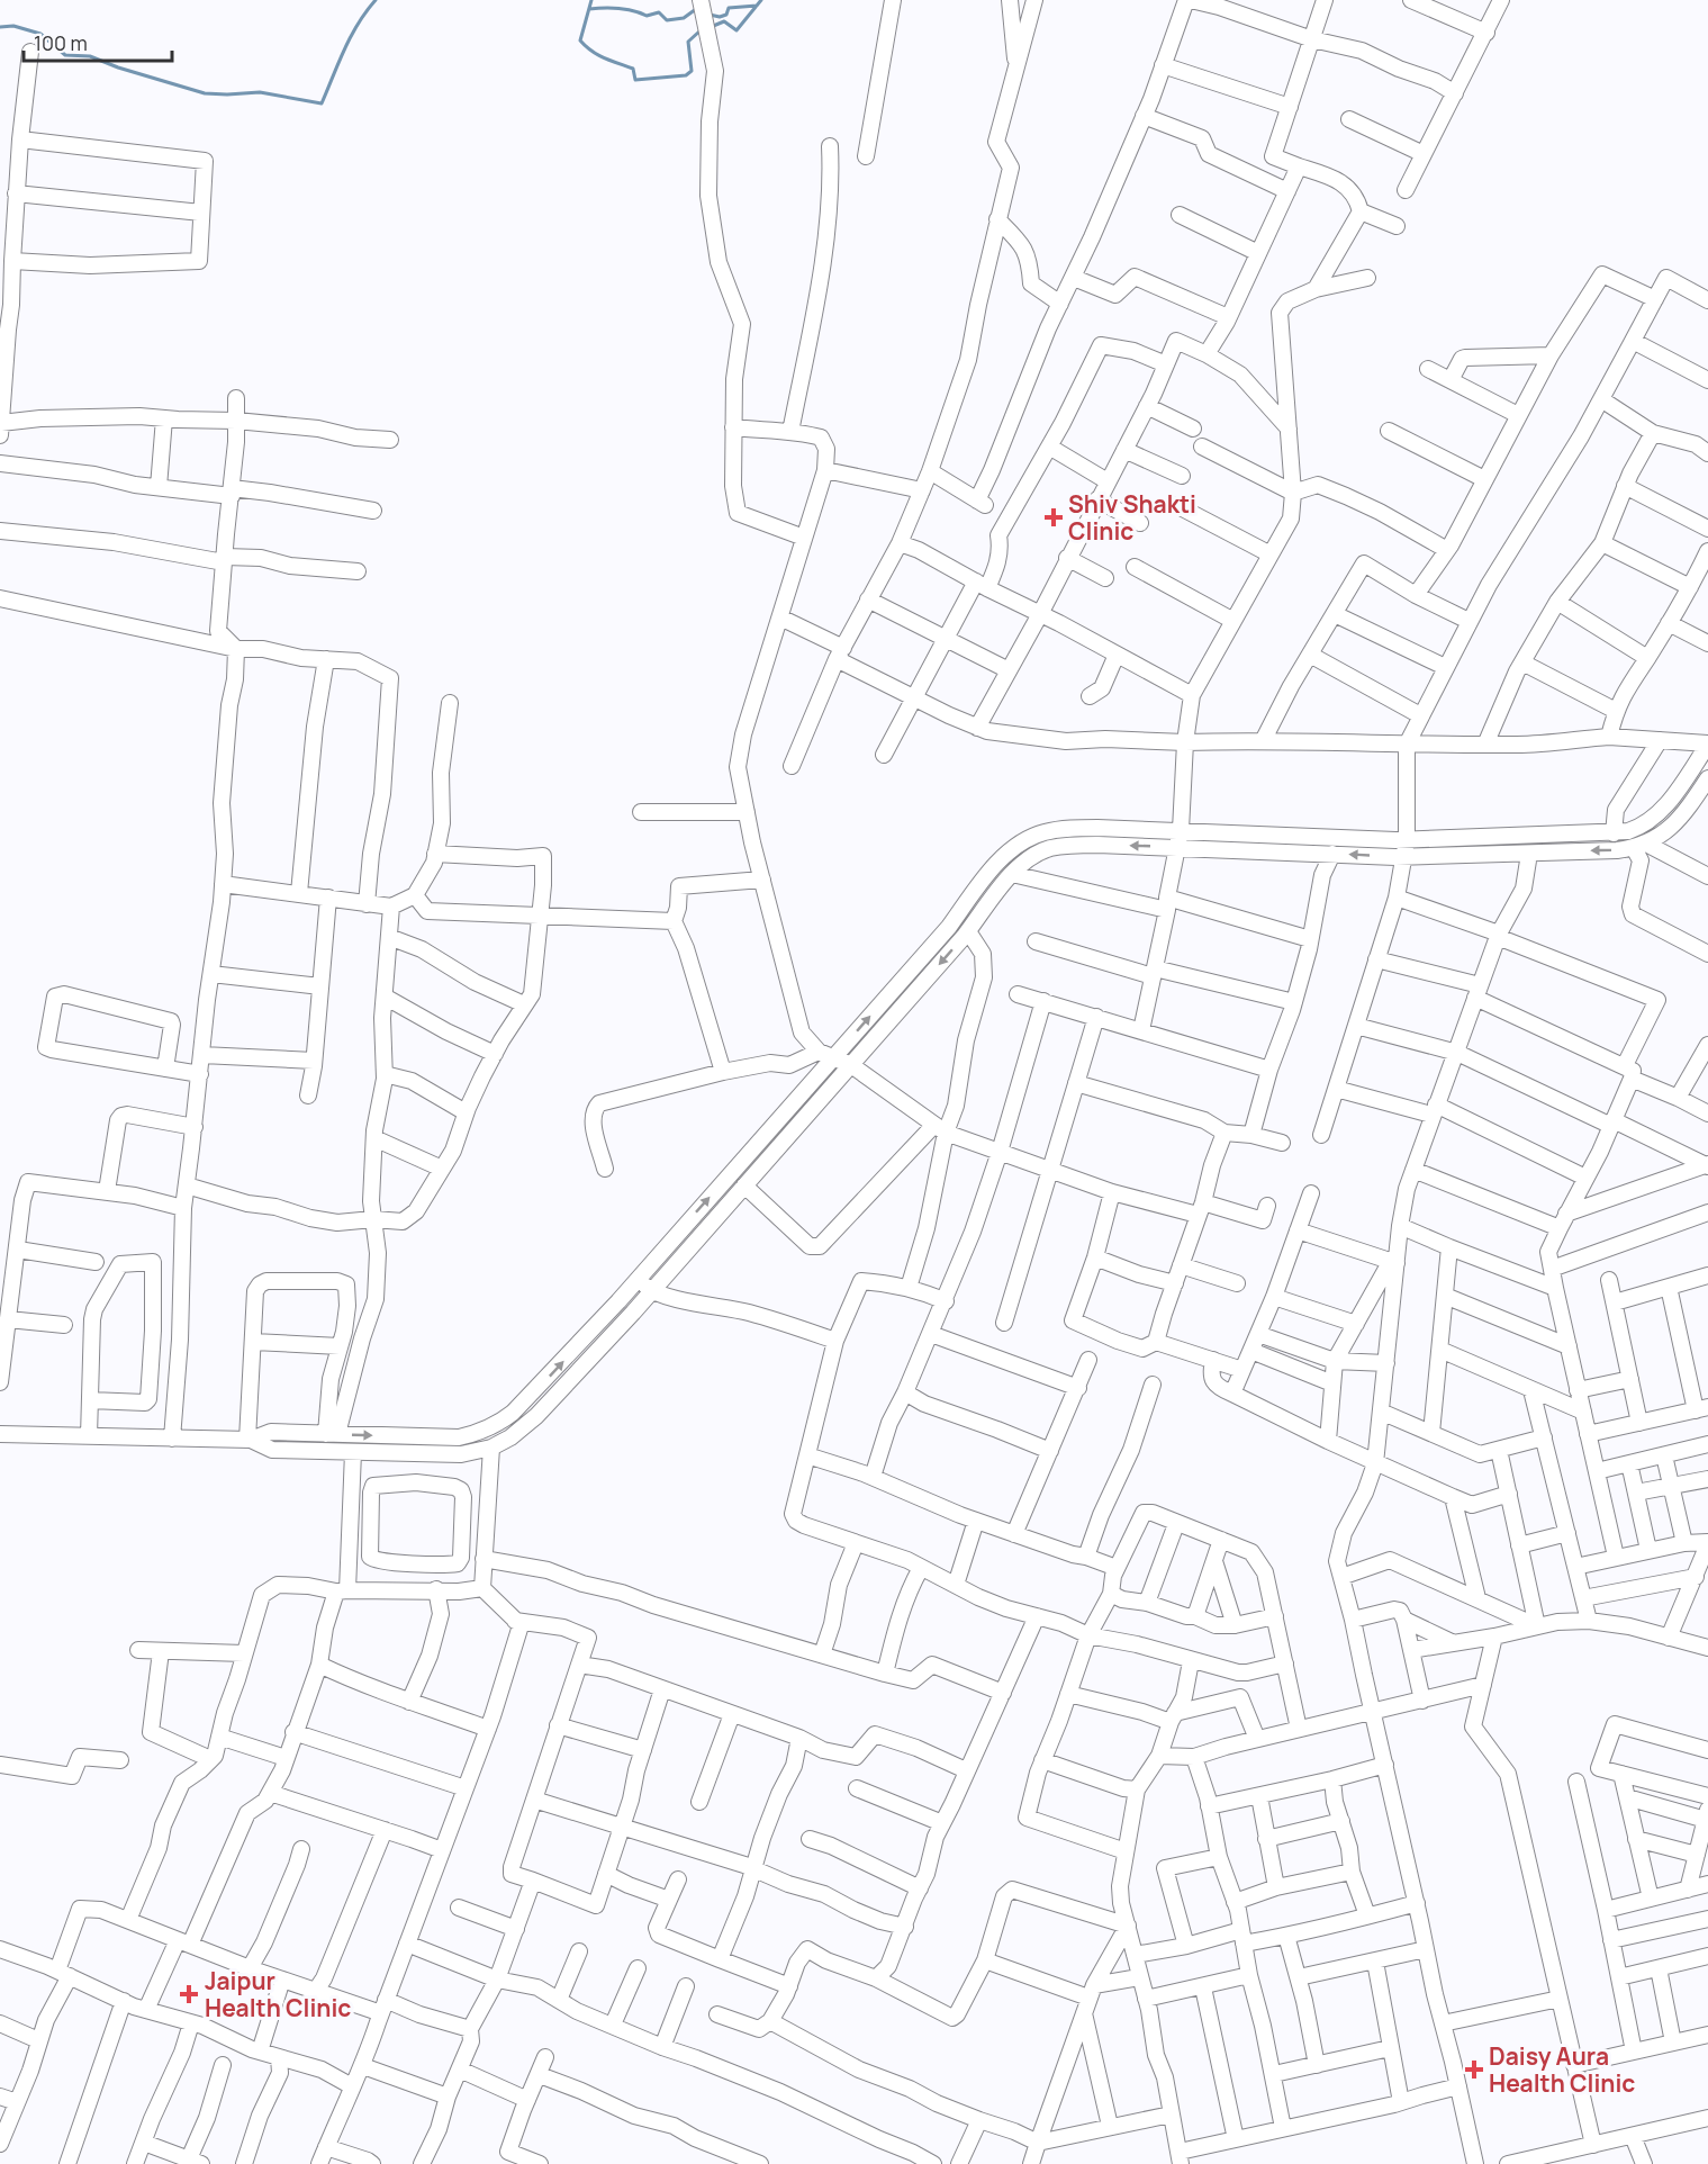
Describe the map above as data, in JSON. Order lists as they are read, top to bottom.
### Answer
{
  "places": {
    "health": ["Shiv Shakti Clinic", "Jaipur Health Clinic", "Daisy Aura Health Clinic"]
  },
  "scale_bar": "100 m"
}
